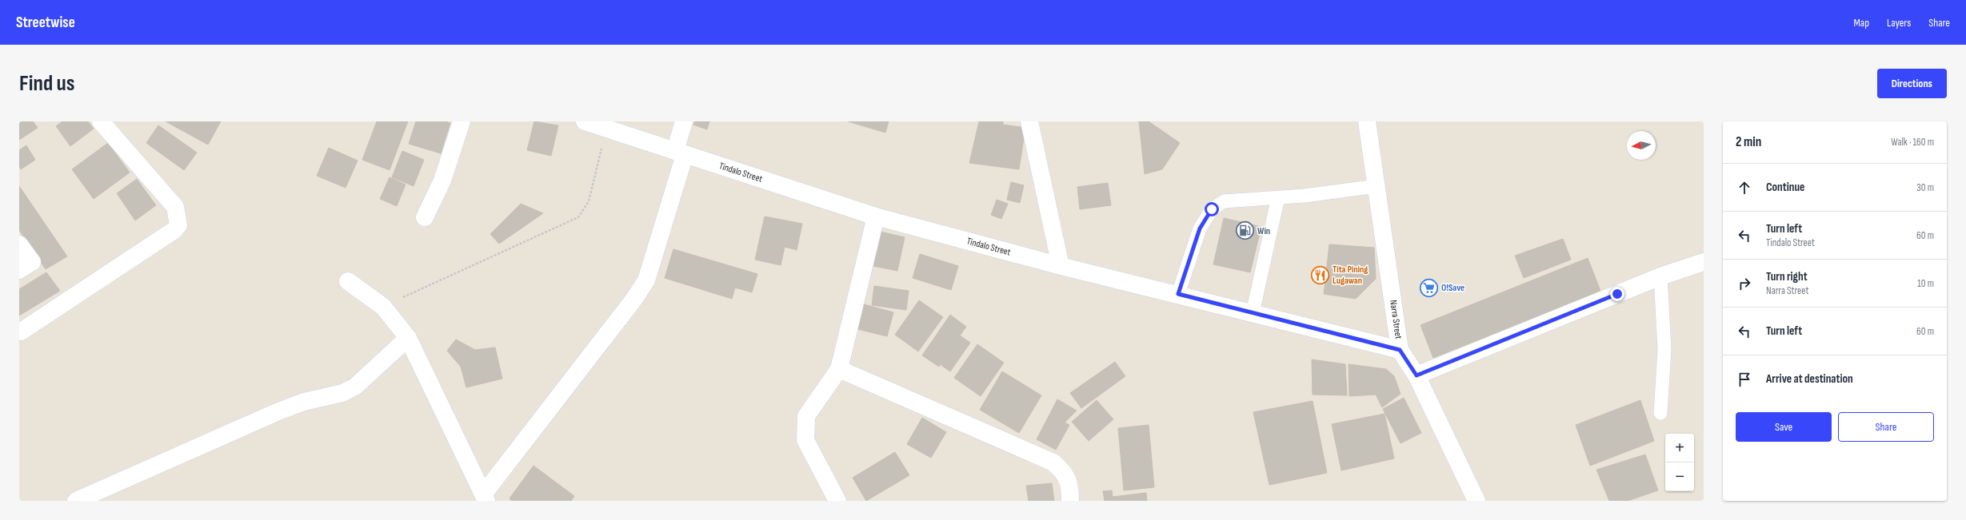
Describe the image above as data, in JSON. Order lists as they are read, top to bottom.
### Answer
{
  "streets": {
    "street": ["Tindalo Street", "Narra Street"]
  },
  "crossings": [
    ["Tindalo Street", "Narra Street"]
  ],
  "places": {
    "fuel station": ["Win"],
    "restaurant": ["Tita Pining Lugawan"],
    "supermarket": ["O!Save"]
  },
  "north": "left",
  "page": {
    "header": "Streetwise",
    "nav": ["Map", "Layers", "Share"],
    "buttons": [
      "Directions",
      ["Save", "Share"]
    ],
    "title": "Find us",
    "heading": ["2 min", "Walk · 160 m"],
    "list": [
      ["Continue", "30 m"],
      ["Turn left", "Tindalo Street", "60 m"],
      ["Turn right", "Narra Street", "10 m"],
      ["Turn left", "60 m"],
      "Arrive at destination"
    ],
    "map_buttons": ["+", "−"]
  }
}
